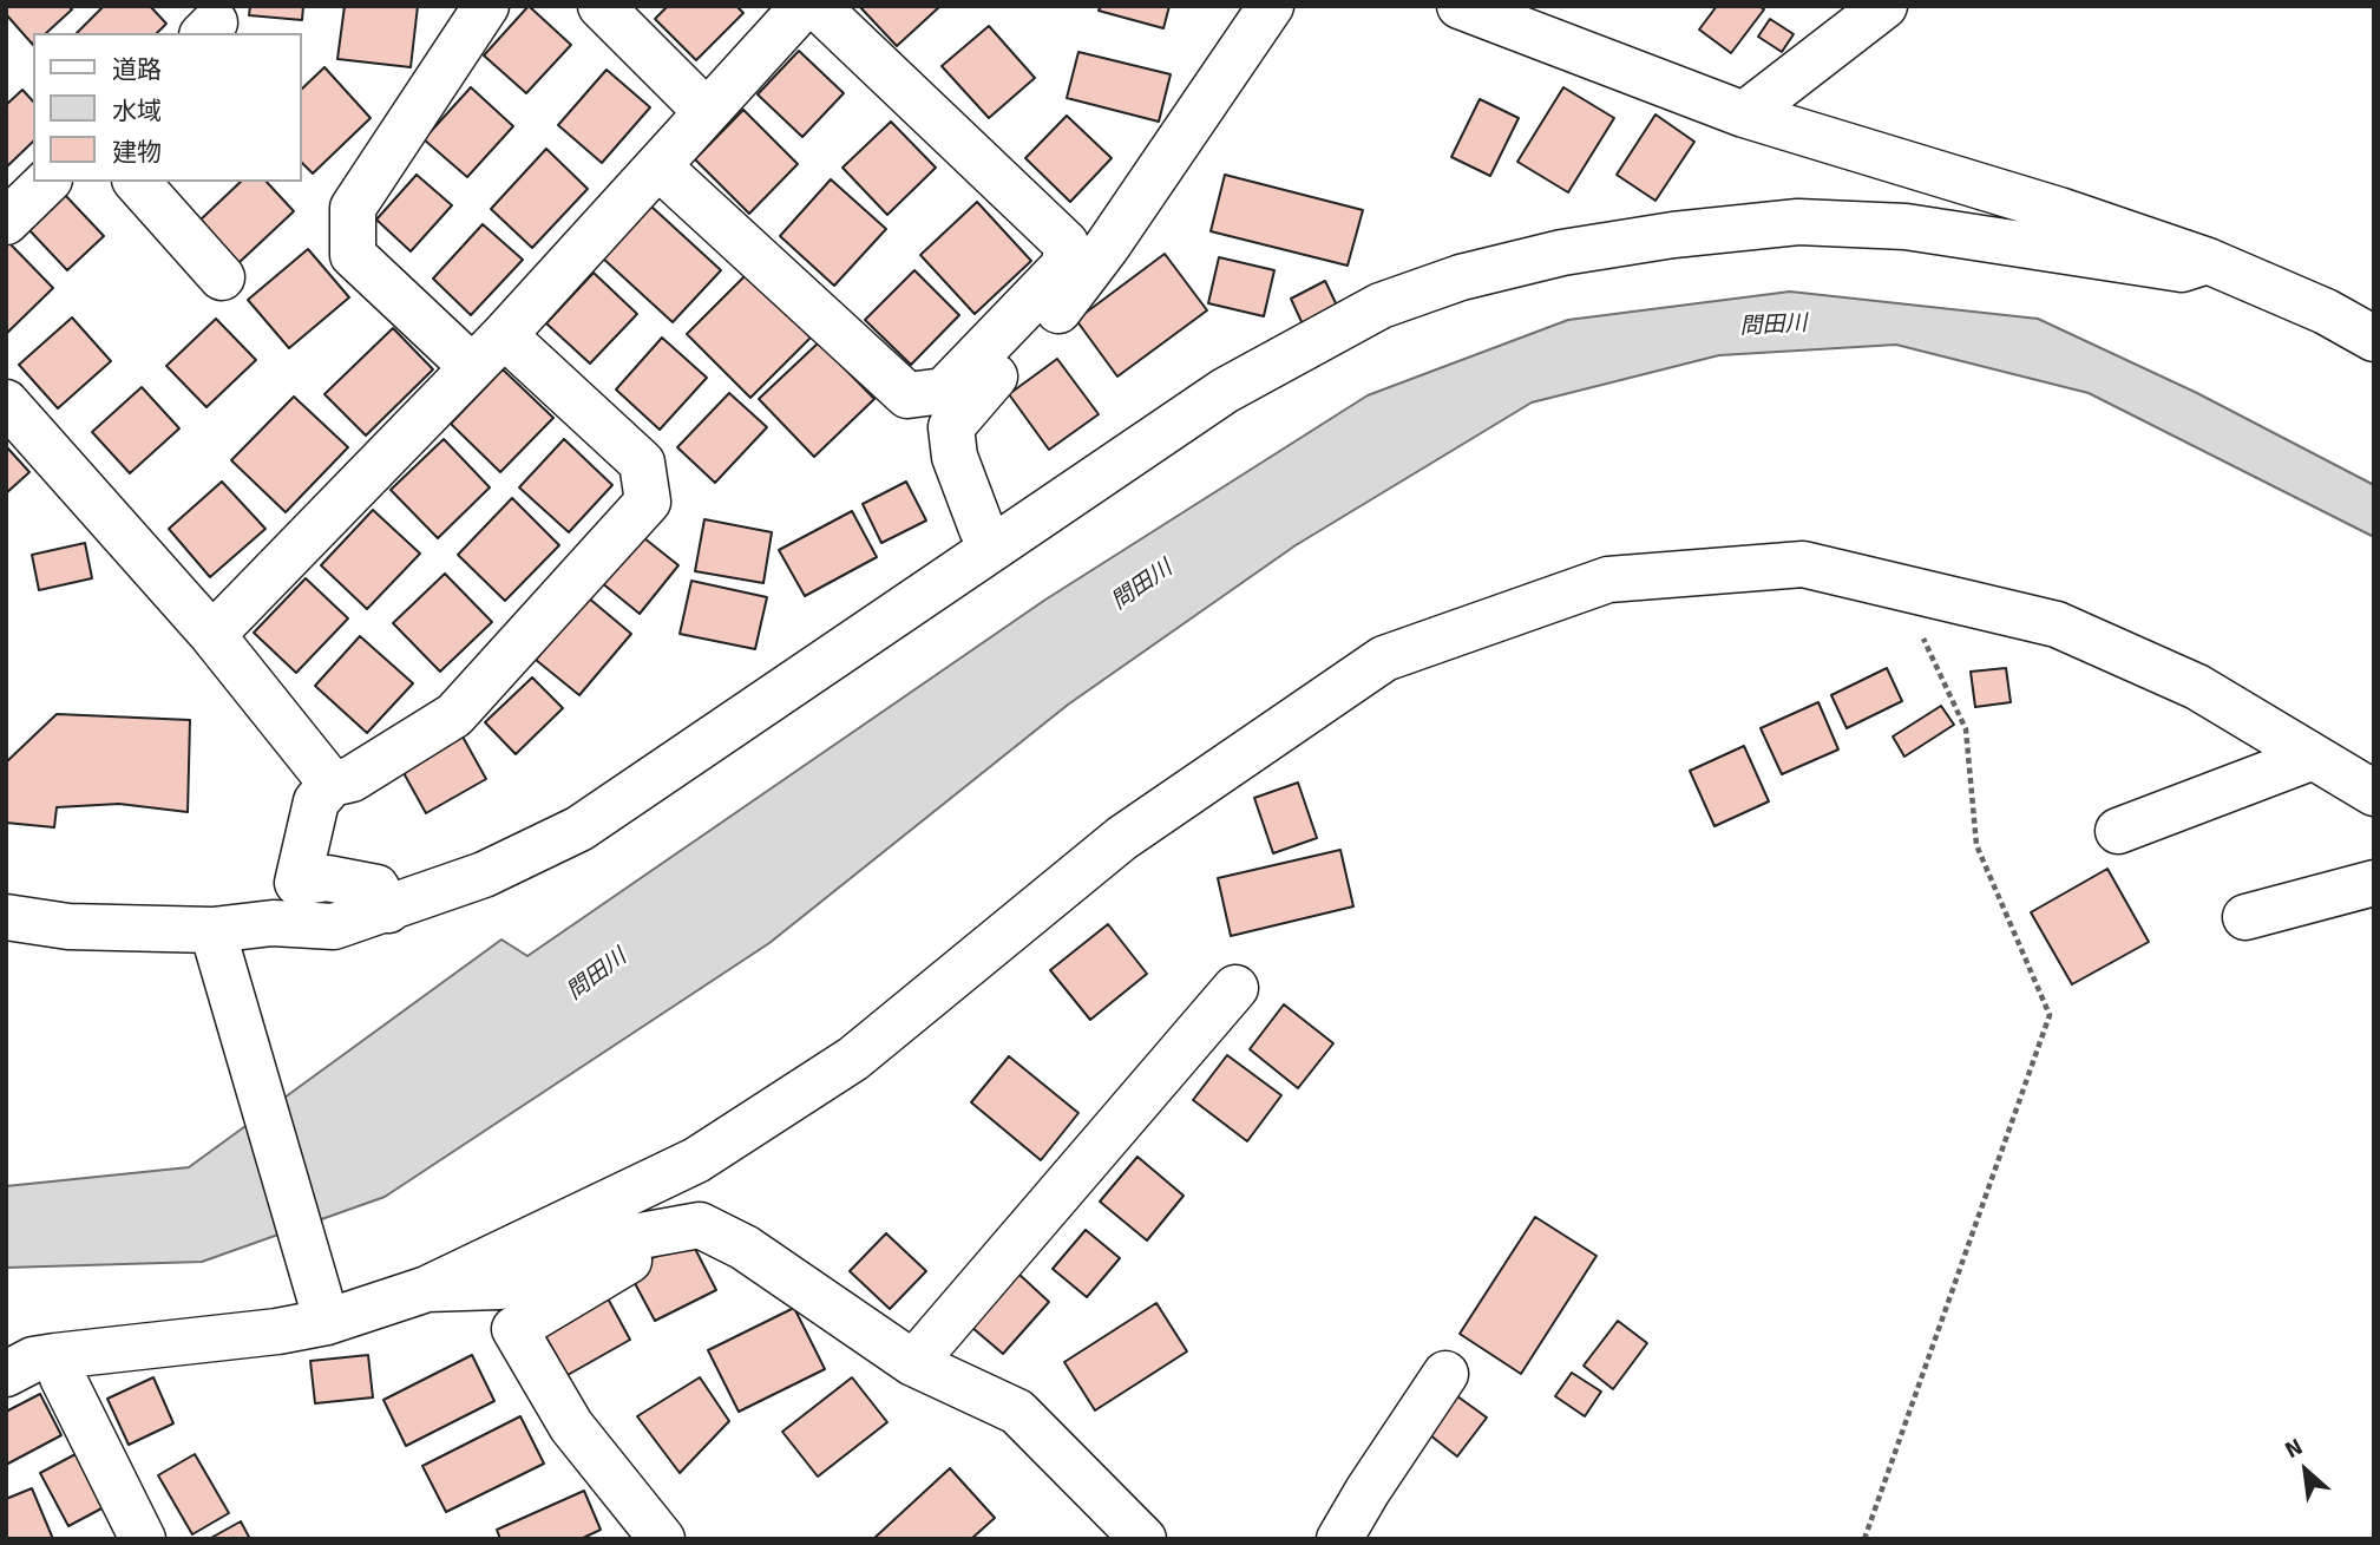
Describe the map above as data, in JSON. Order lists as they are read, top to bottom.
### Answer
{
  "water": ["問田川"],
  "legend": ["道路", "水域", "建物"],
  "north": "top left"
}
